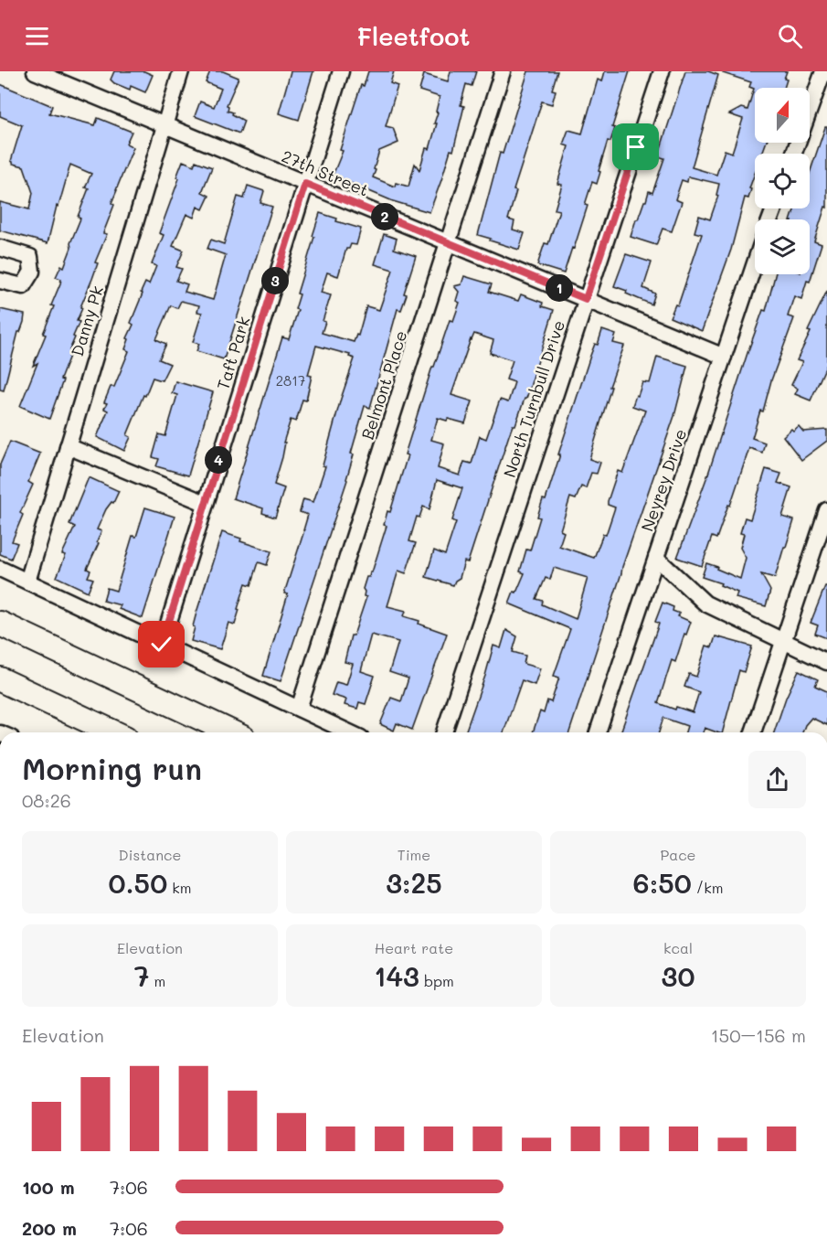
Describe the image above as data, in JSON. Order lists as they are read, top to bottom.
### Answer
{
  "streets": {
    "street": [
      "27th Street",
      "Danny Pk",
      "Taft Park",
      "Belmont Place",
      "North Turnbull Drive",
      "Neyrey Drive"
    ]
  },
  "crossings": [
    ["27th Street", "Danny Pk"],
    ["27th Street", "Taft Park"],
    ["27th Street", "Belmont Place"],
    ["27th Street", "North Turnbull Drive"],
    ["27th Street", "Neyrey Drive"]
  ],
  "house_numbers": ["2817"],
  "north": "top",
  "page": {
    "header": "Fleetfoot",
    "pins": [
      "2",
      "3",
      "1",
      "4"
    ],
    "heading": ["Morning run", "08:26"],
    "stats": [
      ["Distance", "0.50 km"],
      ["Time", "3:25"],
      ["Pace", "6:50 /km"],
      ["Elevation", "7 m"],
      ["Heart rate", "143 bpm"],
      ["kcal", "30"]
    ],
    "chart": ["Elevation", "150–156 m"],
    "list": [
      {
        "name": "100 m",
        "note": "7:06"
      },
      {
        "name": "200 m",
        "note": "7:06"
      }
    ]
  }
}
